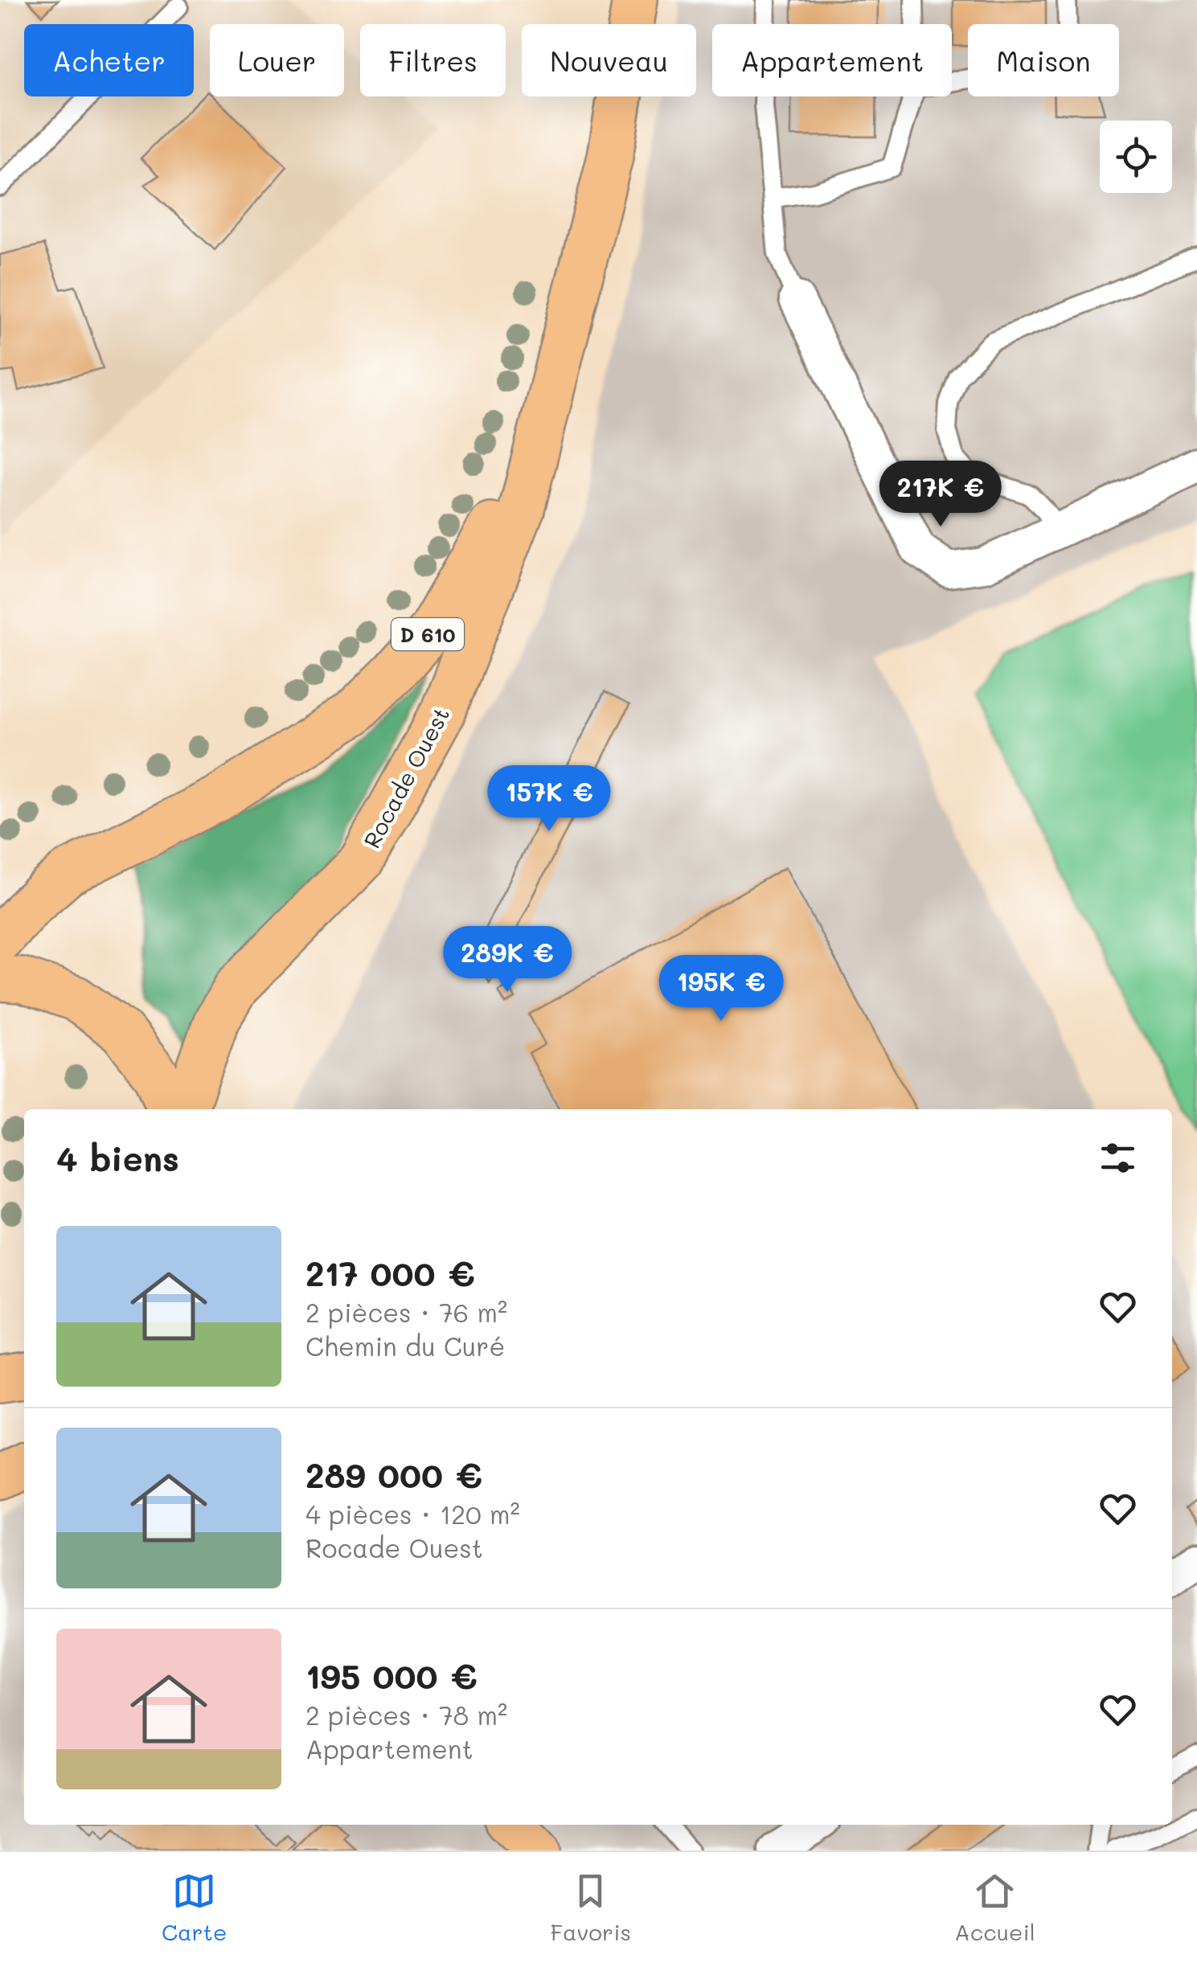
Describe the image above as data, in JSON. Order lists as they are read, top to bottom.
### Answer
{
  "streets": {
    "main road": ["D 610", "Rocade Ouest"]
  },
  "page": {
    "chip": [
      "Acheter",
      "Louer",
      "Filtres",
      "Nouveau",
      "Appartement",
      "Maison"
    ],
    "price": [
      "217K €",
      "157K €",
      "289K €",
      "195K €"
    ],
    "heading": "4 biens",
    "list": [
      {
        "name": "217 000 €",
        "note": "2 pièces · 76 m² · Chemin du Curé"
      },
      {
        "name": "289 000 €",
        "note": "4 pièces · 120 m² · Rocade Ouest"
      },
      {
        "name": "195 000 €",
        "note": "2 pièces · 78 m² · Appartement"
      }
    ],
    "tabs": ["Carte", "Favoris", "Accueil"]
  }
}
